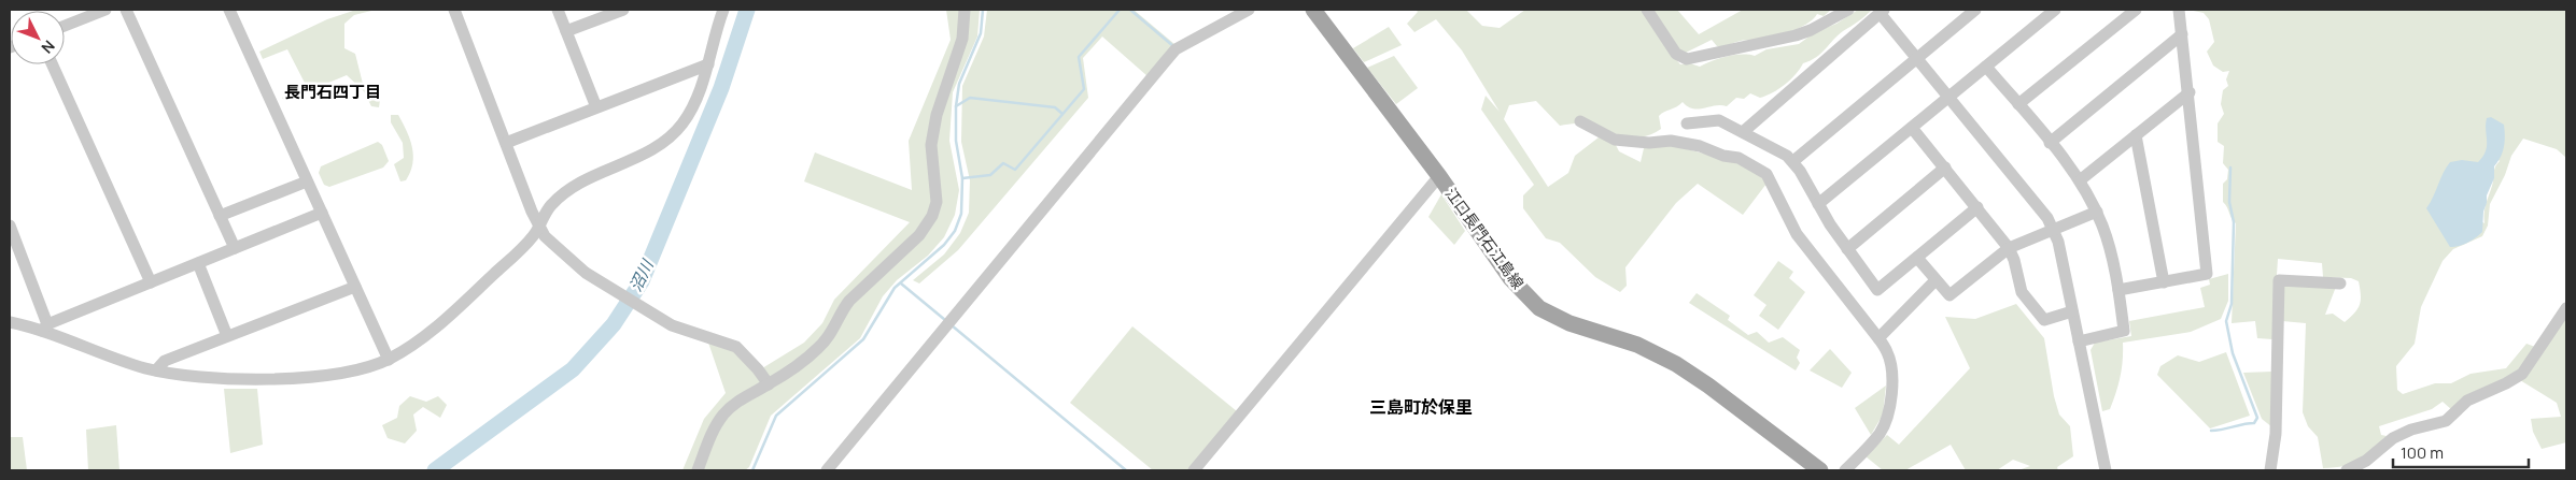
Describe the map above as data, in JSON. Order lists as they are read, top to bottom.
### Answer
{
  "streets": {
    "main road": ["江口長門石江島線"]
  },
  "districts": ["長門石四丁目", "三島町於保里"],
  "water": ["沼川"],
  "scale_bar": "100 m",
  "north": "bottom right"
}
